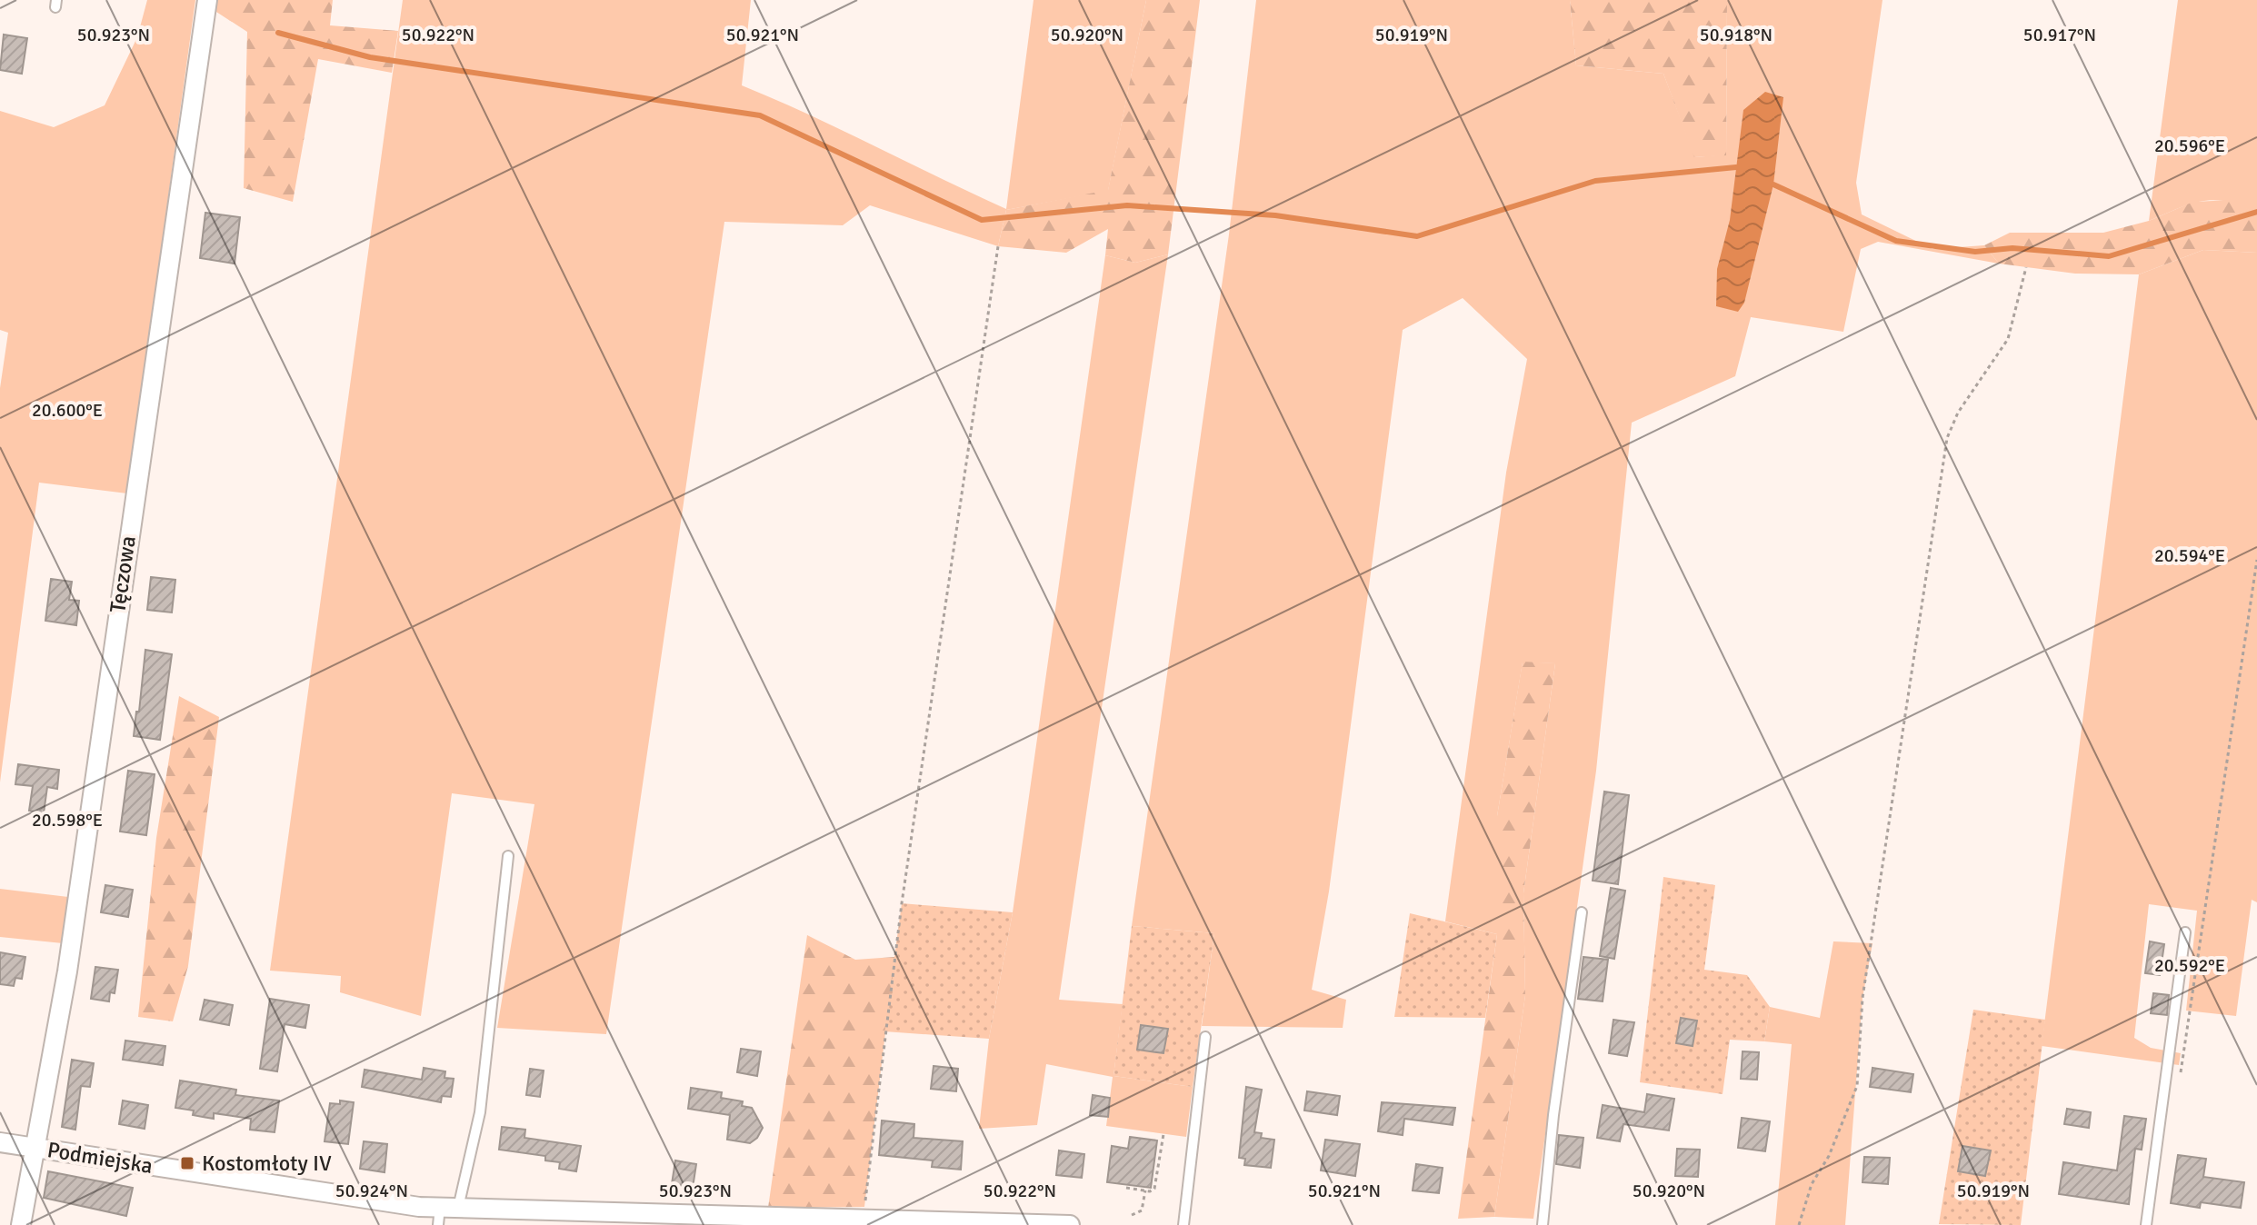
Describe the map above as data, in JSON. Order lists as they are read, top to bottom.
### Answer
{
  "streets": {
    "street": ["Tęczowa", "Podmiejska"]
  },
  "crossings": [
    ["Tęczowa", "Podmiejska"]
  ],
  "places": {
    "transit": ["Kostomłoty IV"]
  },
  "coordinates": [
    "50.923°N",
    "50.922°N",
    "50.921°N",
    "50.920°N",
    "50.919°N",
    "50.917°N",
    "50.918°N",
    "20.596°E",
    "20.600°E",
    "20.594°E",
    "20.598°E",
    "20.592°E",
    "50.924°N"
  ]
}
